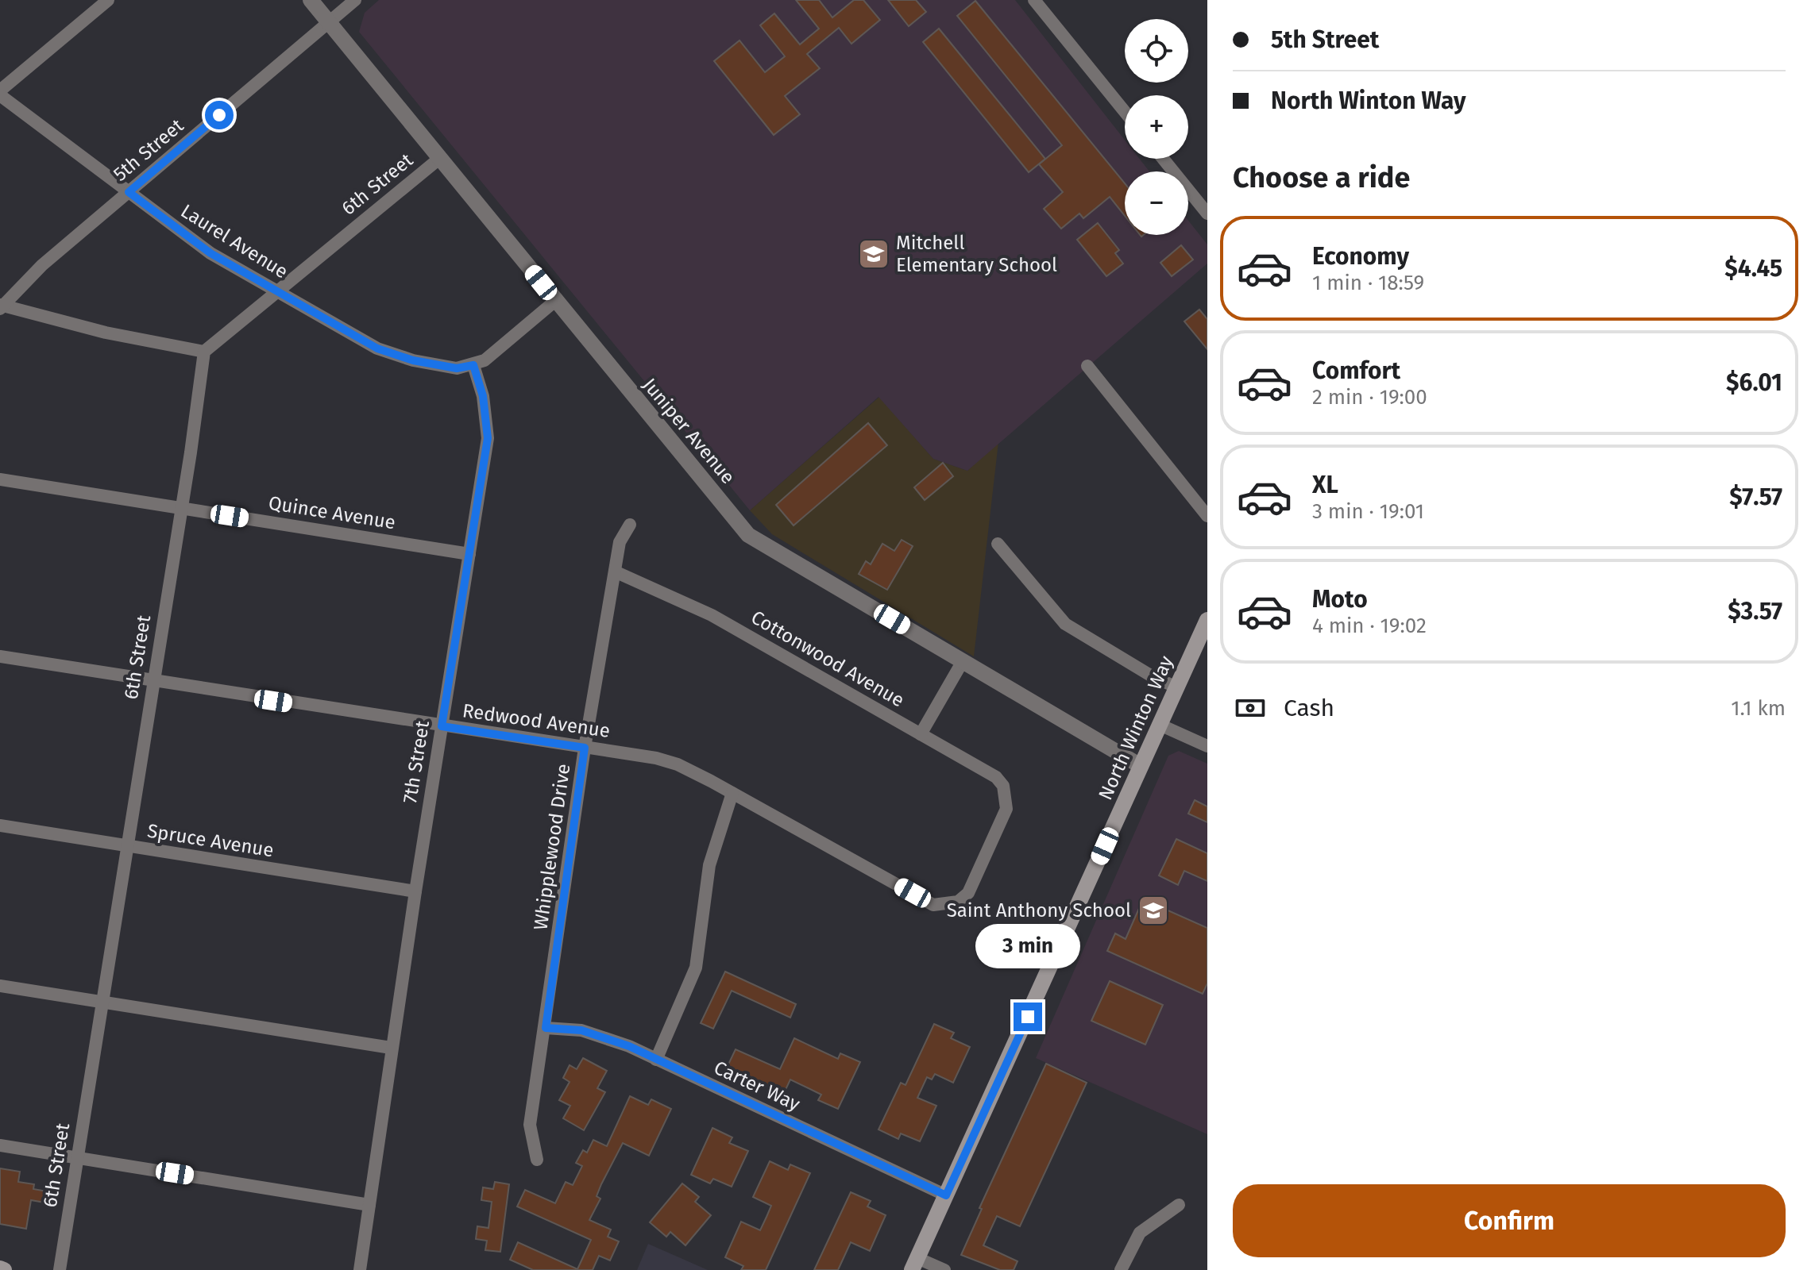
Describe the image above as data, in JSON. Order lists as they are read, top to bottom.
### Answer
{
  "streets": {
    "main road": ["North Winton Way"],
    "street": [
      "5th Street",
      "6th Street",
      "Laurel Avenue",
      "Juniper Avenue",
      "Quince Avenue",
      "Cottonwood Avenue",
      "Redwood Avenue",
      "7th Street",
      "Spruce Avenue",
      "Whipplewood Drive",
      "Carter Way"
    ]
  },
  "crossings": [
    ["5th Street", "Laurel Avenue"],
    ["5th Street", "Juniper Avenue"],
    ["6th Street", "Laurel Avenue"],
    ["6th Street", "Juniper Avenue"],
    ["6th Street", "Quince Avenue"],
    ["6th Street", "Redwood Avenue"],
    ["6th Street", "Spruce Avenue"],
    ["Laurel Avenue", "7th Street"],
    ["Juniper Avenue", "North Winton Way"],
    ["Quince Avenue", "7th Street"],
    ["Cottonwood Avenue", "Redwood Avenue"],
    ["Cottonwood Avenue", "Whipplewood Drive"],
    ["Redwood Avenue", "7th Street"],
    ["Redwood Avenue", "Whipplewood Drive"],
    ["North Winton Way", "Carter Way"],
    ["7th Street", "Spruce Avenue"],
    ["Whipplewood Drive", "Carter Way"]
  ],
  "places": {
    "school or university": ["Mitchell Elementary School", "Saint Anthony School"]
  },
  "page": {
    "banner": ["5th Street", "North Winton Way"],
    "map_buttons": ["+", "−"],
    "heading": "Choose a ride",
    "list": [
      {
        "name": "Economy",
        "note": "1 min · 18:59",
        "value": "$4.45"
      },
      {
        "name": "Comfort",
        "note": "2 min · 19:00",
        "value": "$6.01"
      },
      {
        "name": "XL",
        "note": "3 min · 19:01",
        "value": "$7.57"
      },
      {
        "name": "Moto",
        "note": "4 min · 19:02",
        "value": "$3.57"
      }
    ],
    "pay": ["Cash", "1.1 km"],
    "bubble": "3 min",
    "buttons": "Confirm"
  }
}
